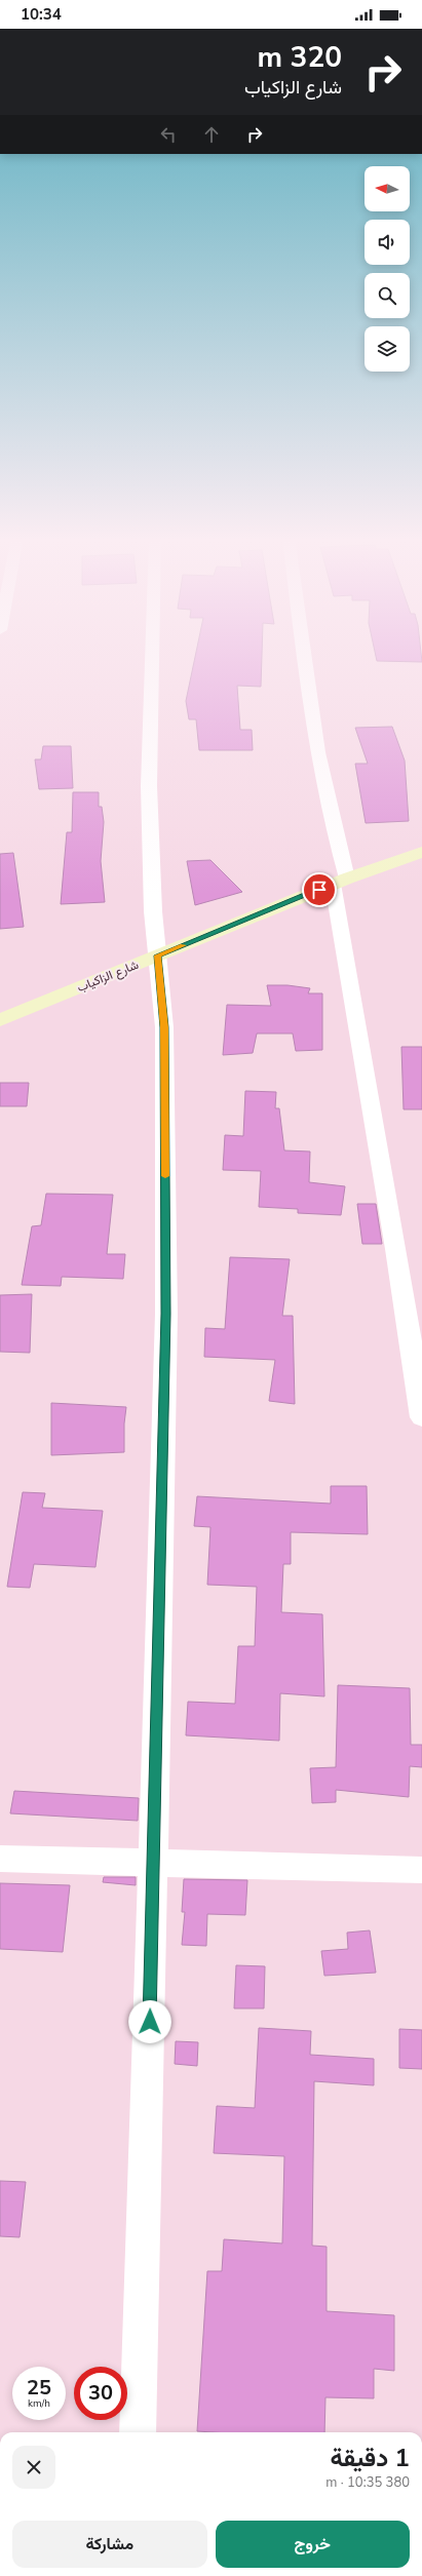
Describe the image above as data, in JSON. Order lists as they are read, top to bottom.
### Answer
{
  "streets": {
    "street": ["شارع الزاكياب"]
  },
  "north": "left",
  "page": {
    "status": "10:34",
    "turn": ["320 m", "شارع الزاكياب"],
    "speed": "25 km/h",
    "limit": "30",
    "heading": ["1 دقيقة", "380 m · 10:35"],
    "buttons": ["خروج", "مشاركة"]
  }
}
